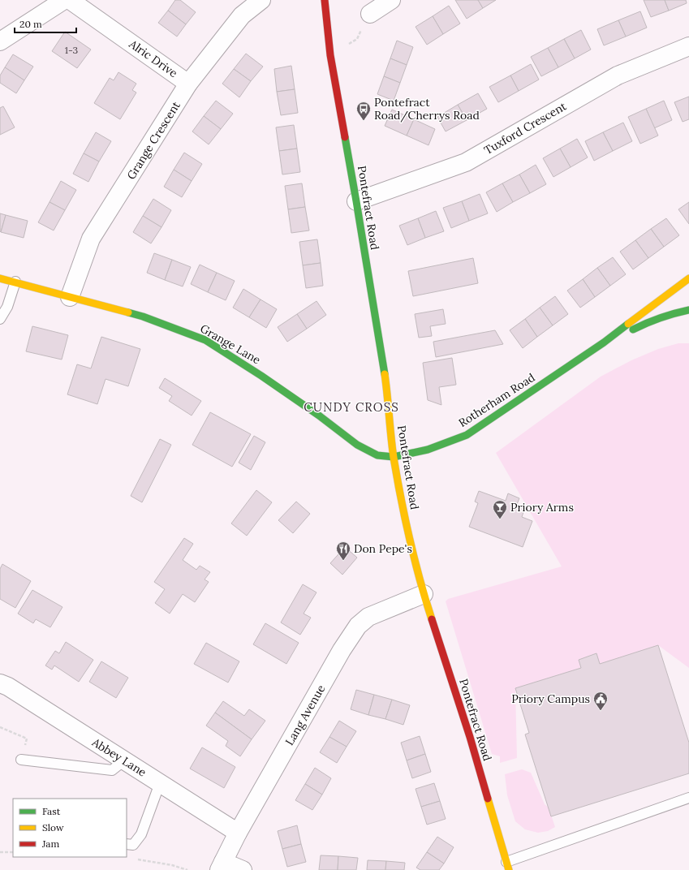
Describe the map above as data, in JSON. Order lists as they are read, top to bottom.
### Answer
{
  "streets": {
    "main road": ["Pontefract Road", "Grange Lane", "Rotherham Road"],
    "street": [
      "Alric Drive",
      "Tuxford Crescent",
      "Grange Crescent",
      "Lang Avenue",
      "Abbey Lane"
    ]
  },
  "crossings": [
    ["Alric Drive", "Grange Crescent"],
    ["Tuxford Crescent", "Pontefract Road"],
    ["Grange Crescent", "Grange Lane"],
    ["Pontefract Road", "Grange Lane"],
    ["Pontefract Road", "Rotherham Road"],
    ["Pontefract Road", "Lang Avenue"],
    ["Grange Lane", "Rotherham Road"],
    ["Lang Avenue", "Abbey Lane"]
  ],
  "districts": ["CUNDY CROSS"],
  "places": {
    "bus stop": ["Pontefract Road/Cherrys Road"],
    "bar": ["Priory Arms"],
    "restaurant": ["Don Pepe's"],
    "public building": ["Priory Campus"]
  },
  "house_numbers": ["1-3"],
  "legend": ["Fast", "Slow", "Jam"],
  "scale_bar": "20 m"
}
